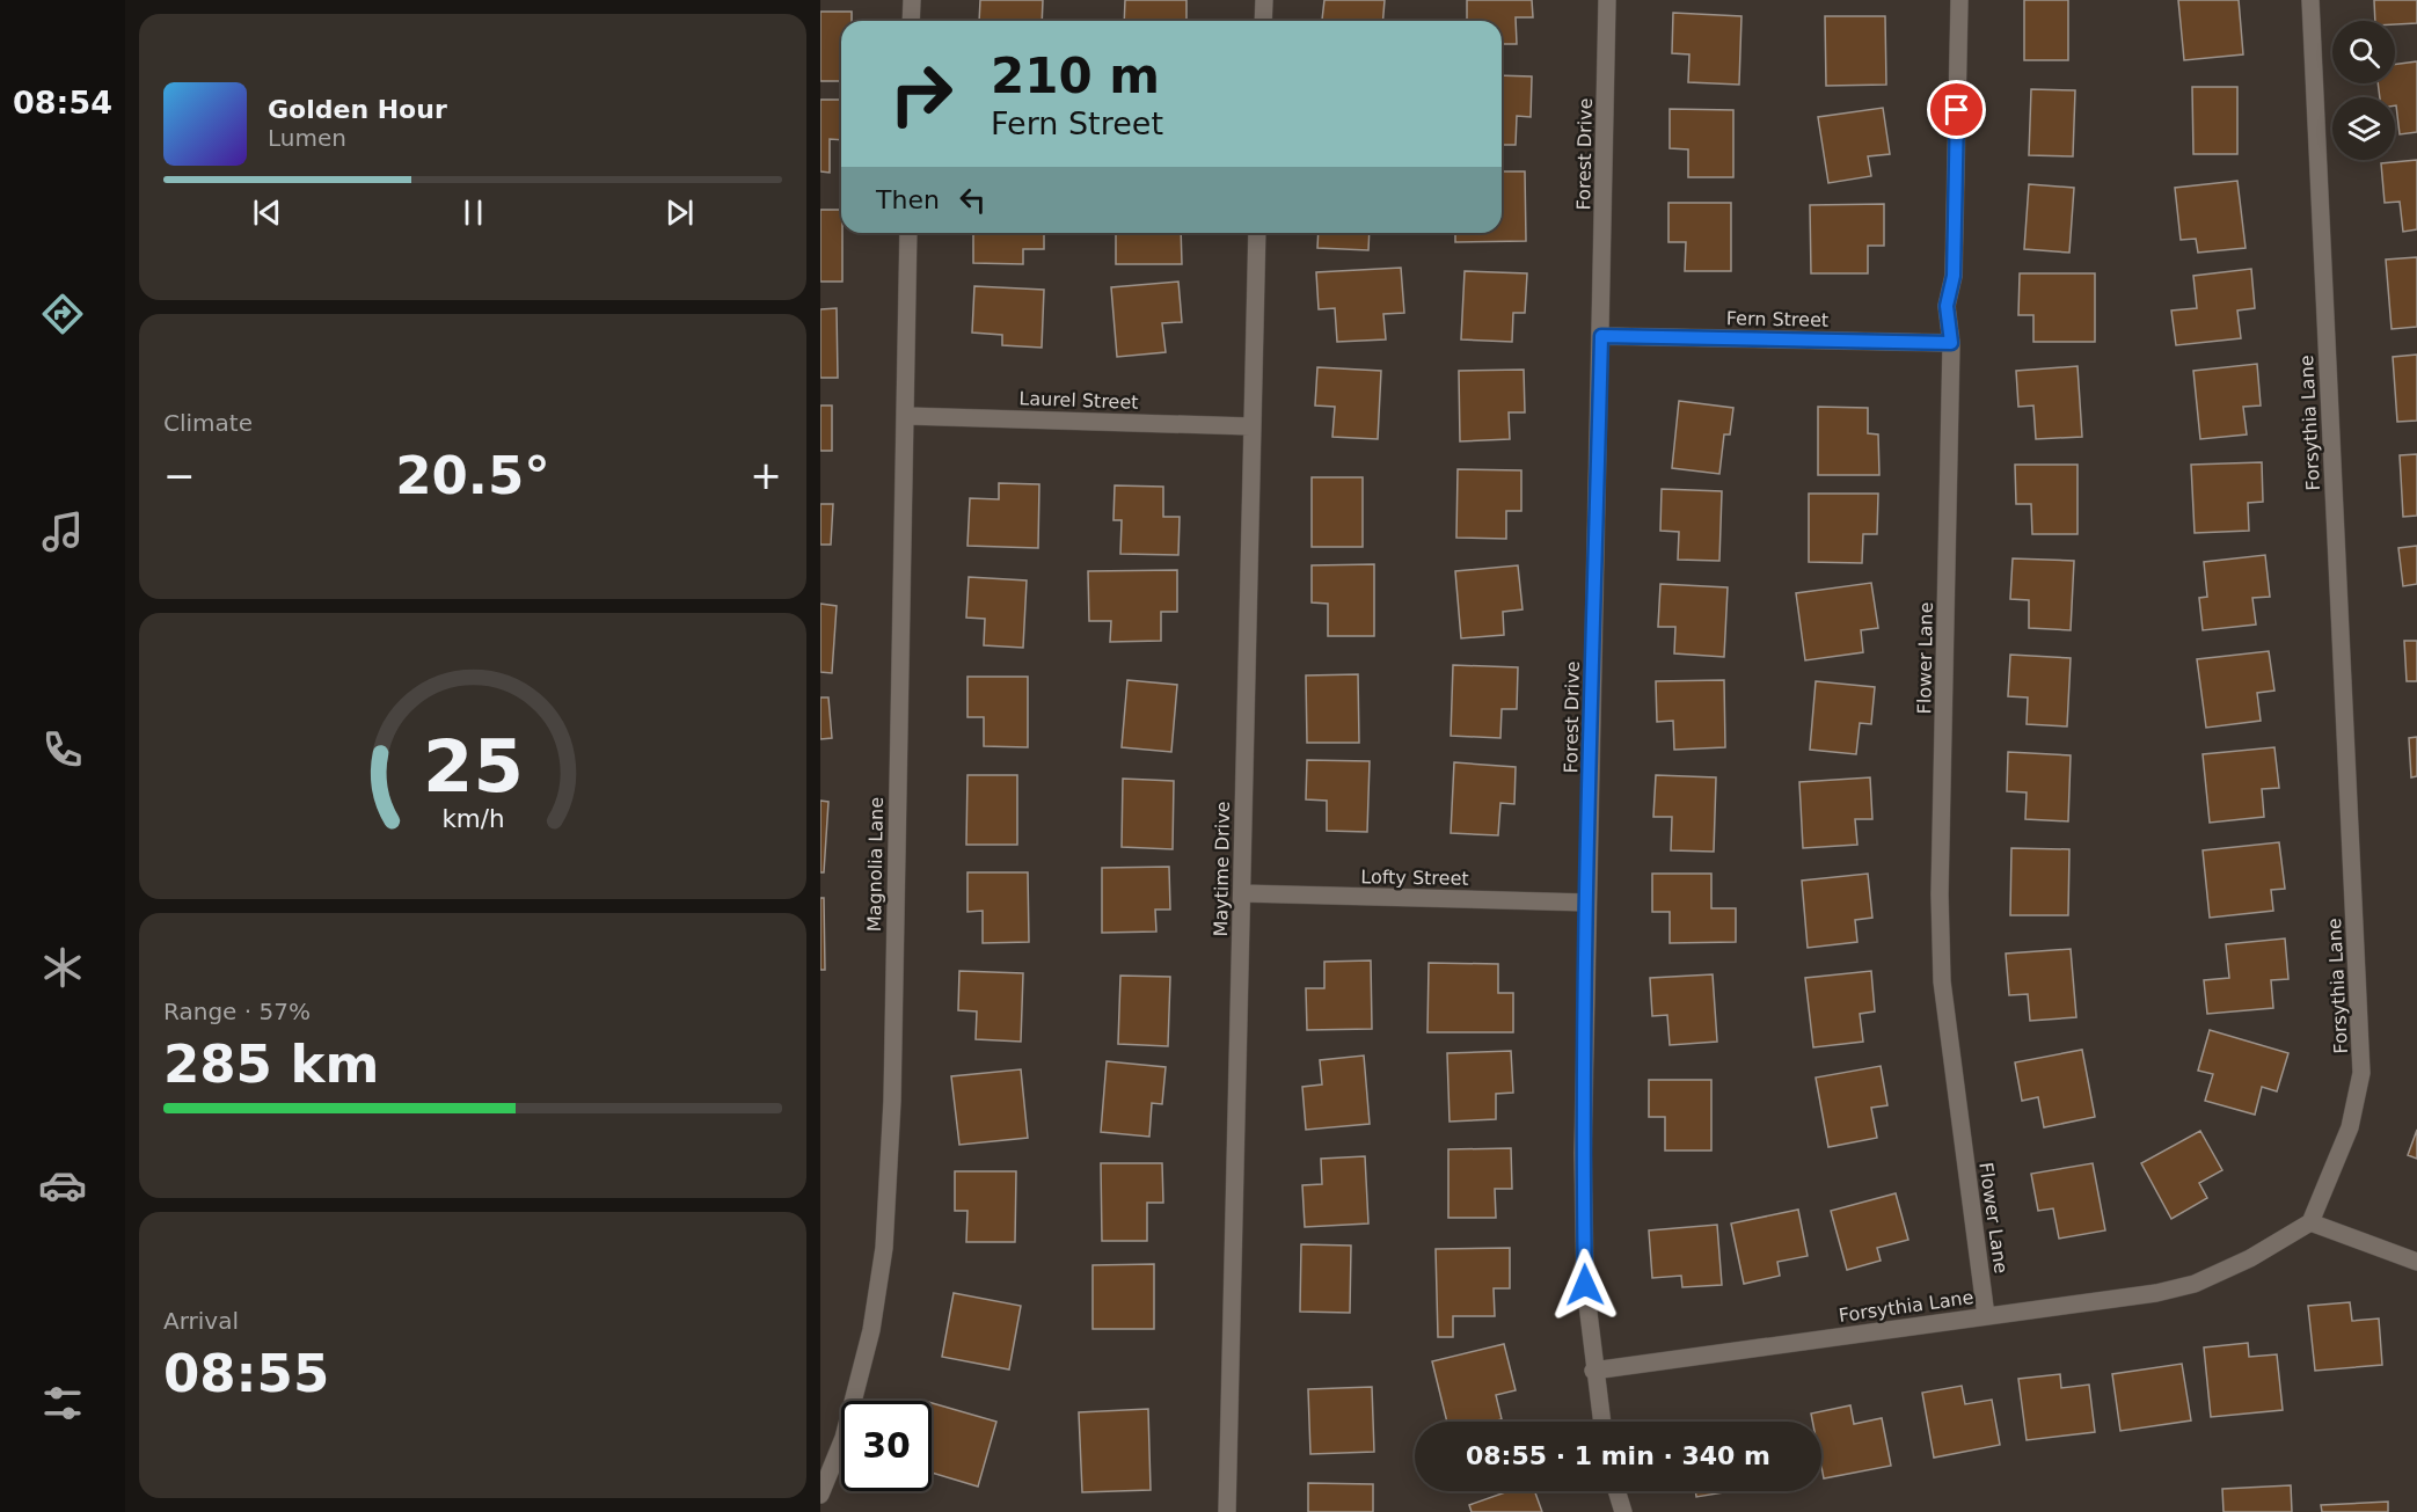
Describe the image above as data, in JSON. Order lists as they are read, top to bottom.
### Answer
{
  "streets": {
    "street": [
      "Forest Drive",
      "Fern Street",
      "Laurel Street",
      "Forsythia Lane",
      "Flower Lane",
      "Magnolia Lane",
      "Maytime Drive",
      "Lofty Street"
    ]
  },
  "crossings": [
    ["Forest Drive", "Fern Street"],
    ["Forest Drive", "Forsythia Lane"],
    ["Forest Drive", "Lofty Street"],
    ["Fern Street", "Flower Lane"],
    ["Laurel Street", "Magnolia Lane"],
    ["Laurel Street", "Maytime Drive"],
    ["Forsythia Lane", "Flower Lane"],
    ["Maytime Drive", "Lofty Street"]
  ],
  "page": {
    "tabs": "08:54",
    "turn": ["210 m", "Fern Street"],
    "song": ["Golden Hour", "Lumen"],
    "then": "Then",
    "tile": [
      "Climate",
      ["Range · 57%", "285 km"],
      ["Arrival", "08:55"]
    ],
    "heat": ["−", "20.5°", "+"],
    "limit": "30",
    "trip": "08:55 · 1 min · 340 m",
    "gauge": ["25", "km/h"]
  }
}
